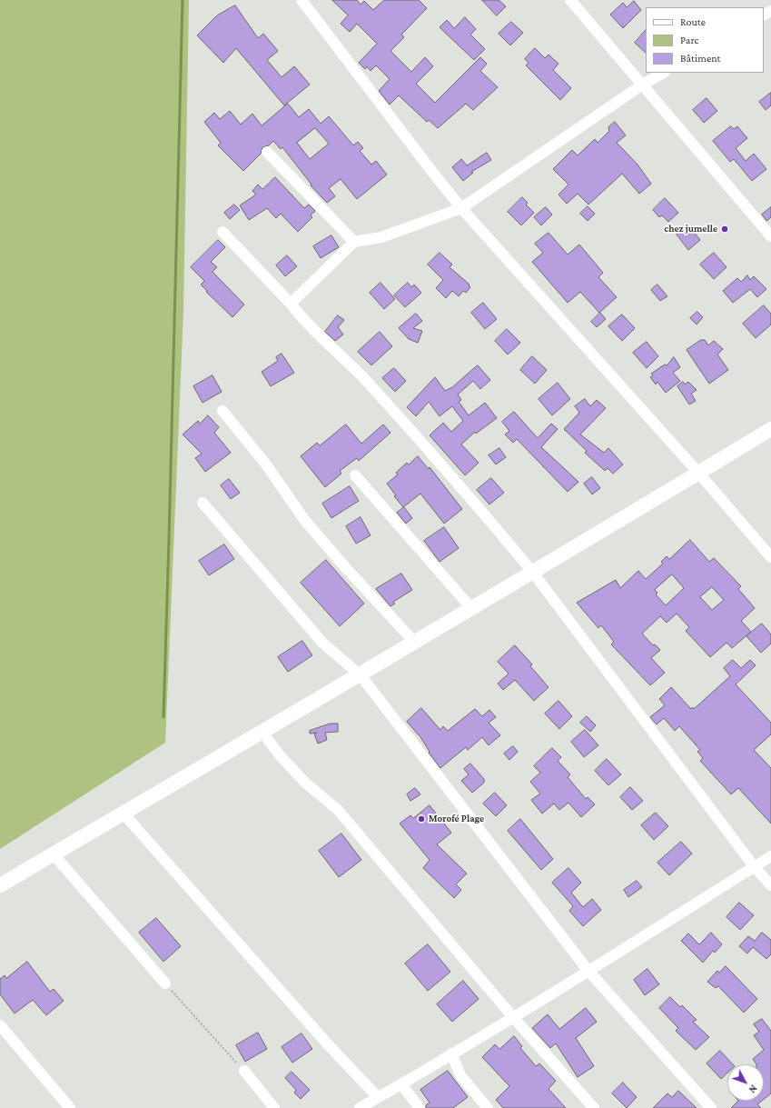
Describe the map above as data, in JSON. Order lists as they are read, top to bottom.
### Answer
{
  "places": ["chez jumelle", "Morofé Plage"],
  "legend": ["Route", "Parc", "Bâtiment"],
  "north": "bottom right"
}
